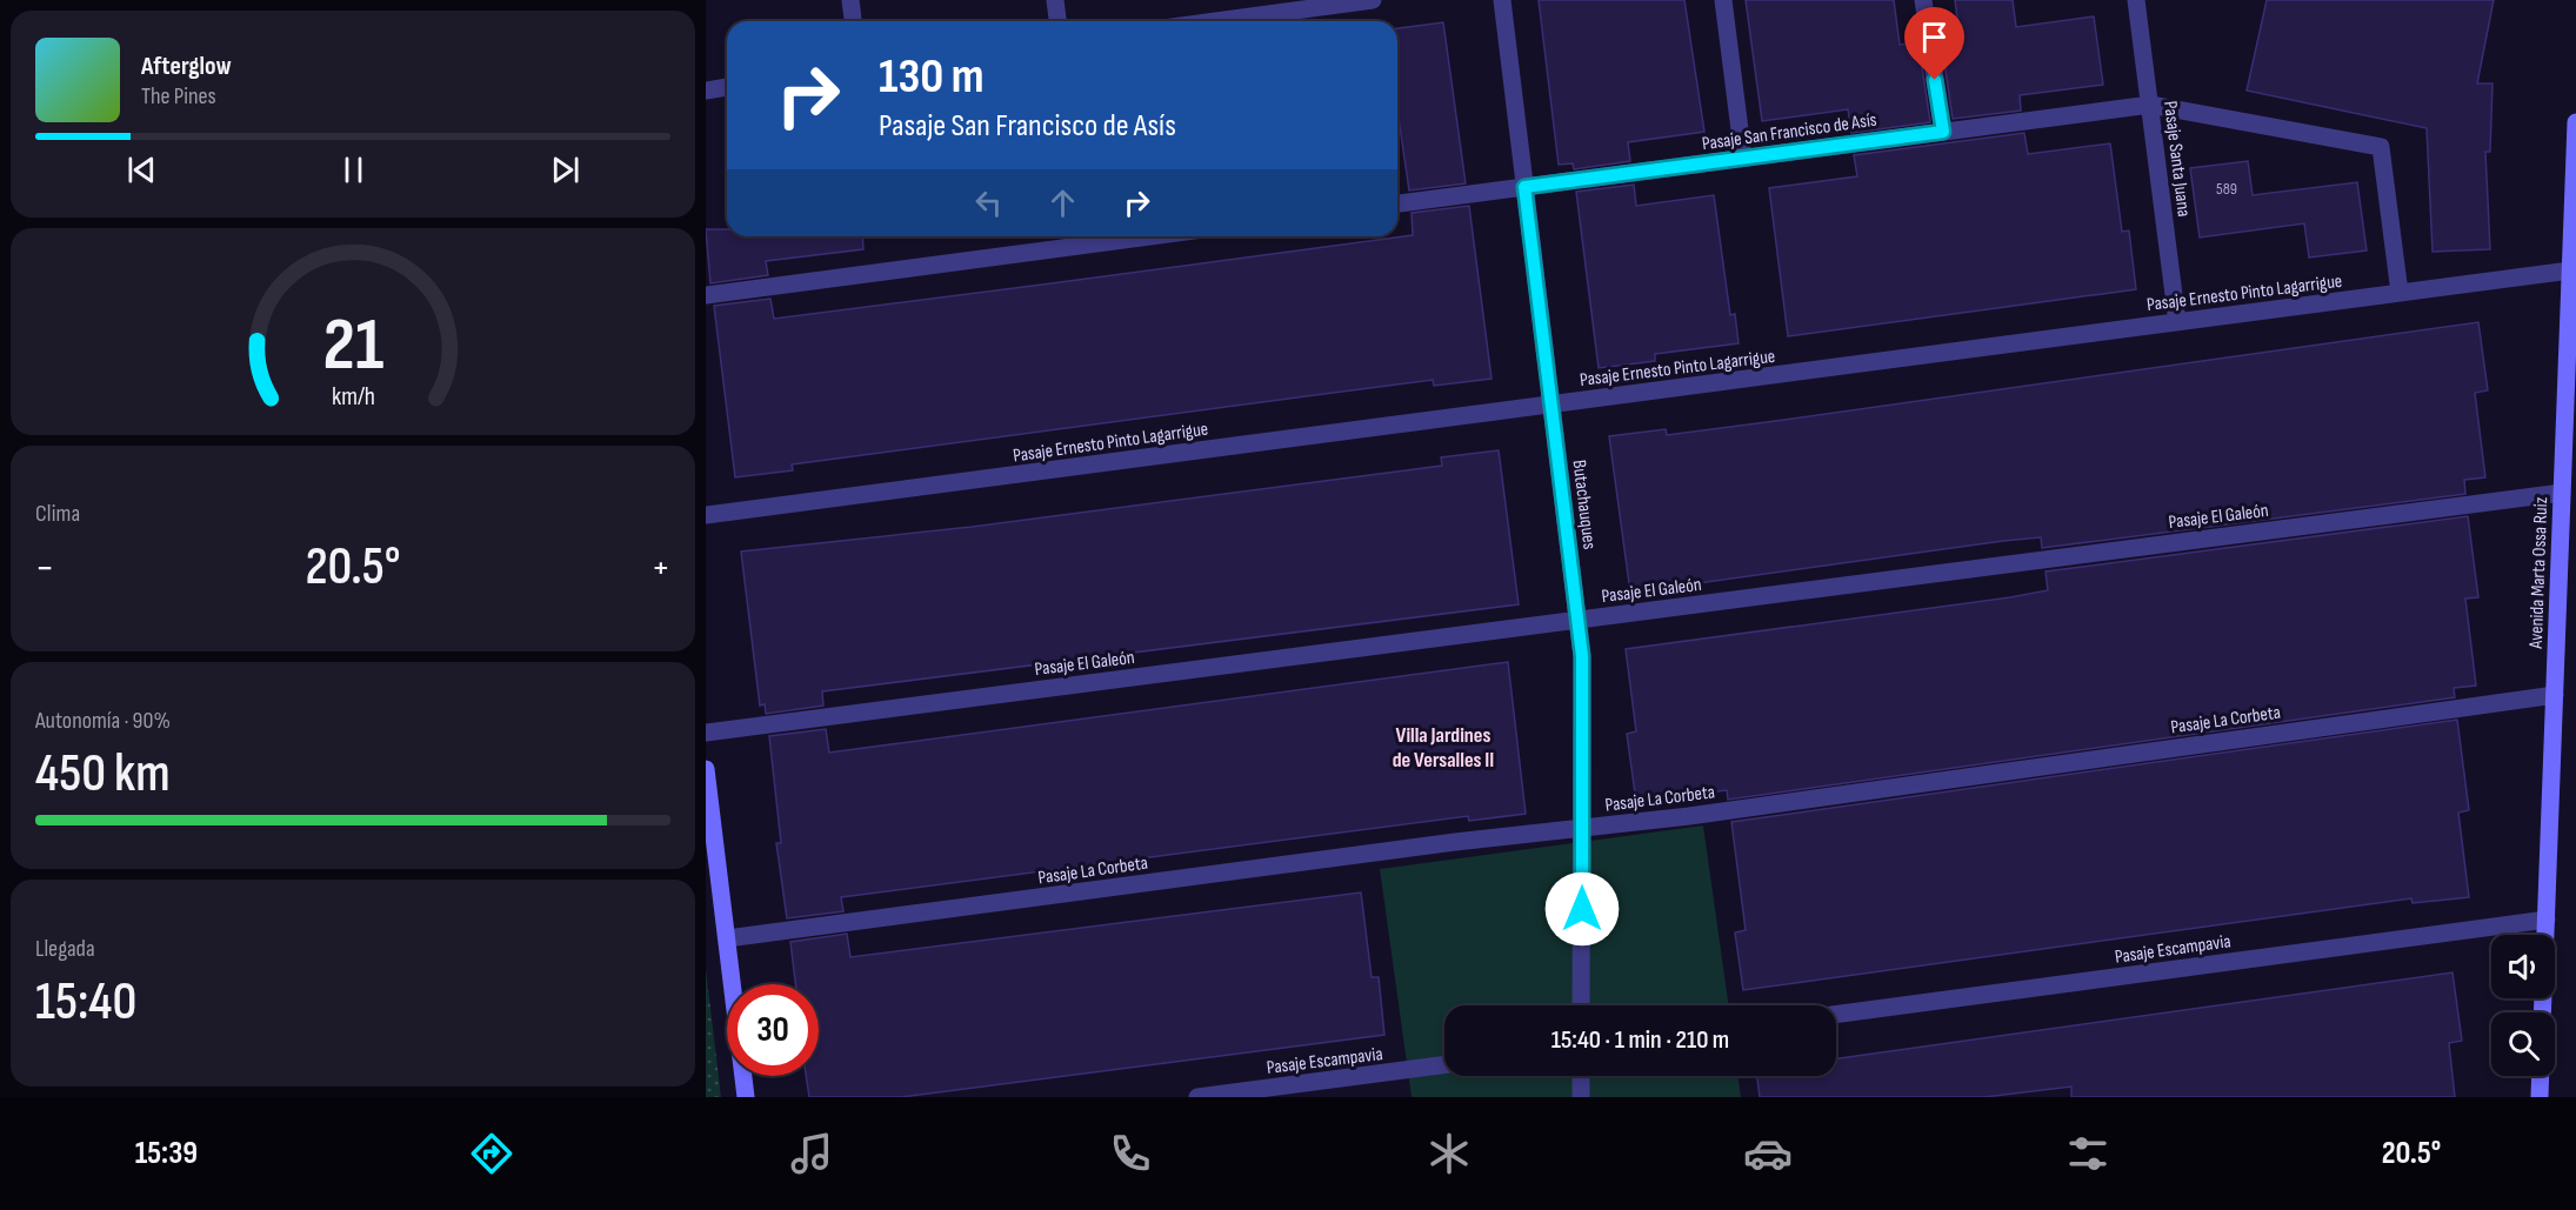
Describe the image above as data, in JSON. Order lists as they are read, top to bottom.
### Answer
{
  "streets": {
    "street": [
      "Pasaje San Francisco de Asís",
      "Pasaje Santa Juana",
      "Pasaje Ernesto Pinto Lagarrigue",
      "Butachauques",
      "Pasaje El Galeón",
      "Avenida Marta Ossa Ruiz",
      "Pasaje La Corbeta",
      "Pasaje Escampavia"
    ]
  },
  "crossings": [
    ["Pasaje San Francisco de Asís", "Pasaje Santa Juana"],
    ["Pasaje San Francisco de Asís", "Pasaje Ernesto Pinto Lagarrigue"],
    ["Pasaje San Francisco de Asís", "Butachauques"],
    ["Pasaje Santa Juana", "Pasaje Ernesto Pinto Lagarrigue"],
    ["Pasaje Ernesto Pinto Lagarrigue", "Butachauques"],
    ["Pasaje Ernesto Pinto Lagarrigue", "Avenida Marta Ossa Ruiz"],
    ["Butachauques", "Pasaje El Galeón"],
    ["Butachauques", "Pasaje La Corbeta"],
    ["Pasaje El Galeón", "Avenida Marta Ossa Ruiz"],
    ["Avenida Marta Ossa Ruiz", "Pasaje La Corbeta"],
    ["Avenida Marta Ossa Ruiz", "Pasaje Escampavia"]
  ],
  "districts": ["Villa Jardines de Versalles II"],
  "house_numbers": ["589"],
  "page": {
    "turn": ["130 m", "Pasaje San Francisco de Asís"],
    "song": ["Afterglow", "The Pines"],
    "tile": [
      "Clima",
      ["Autonomía · 90%", "450 km"],
      ["Llegada", "15:40"]
    ],
    "heat": ["−", "20.5°", "+"],
    "limit": "30",
    "trip": "15:40 · 1 min · 210 m",
    "tabs": ["15:39", "20.5°"],
    "gauge": ["21", "km/h"]
  }
}
